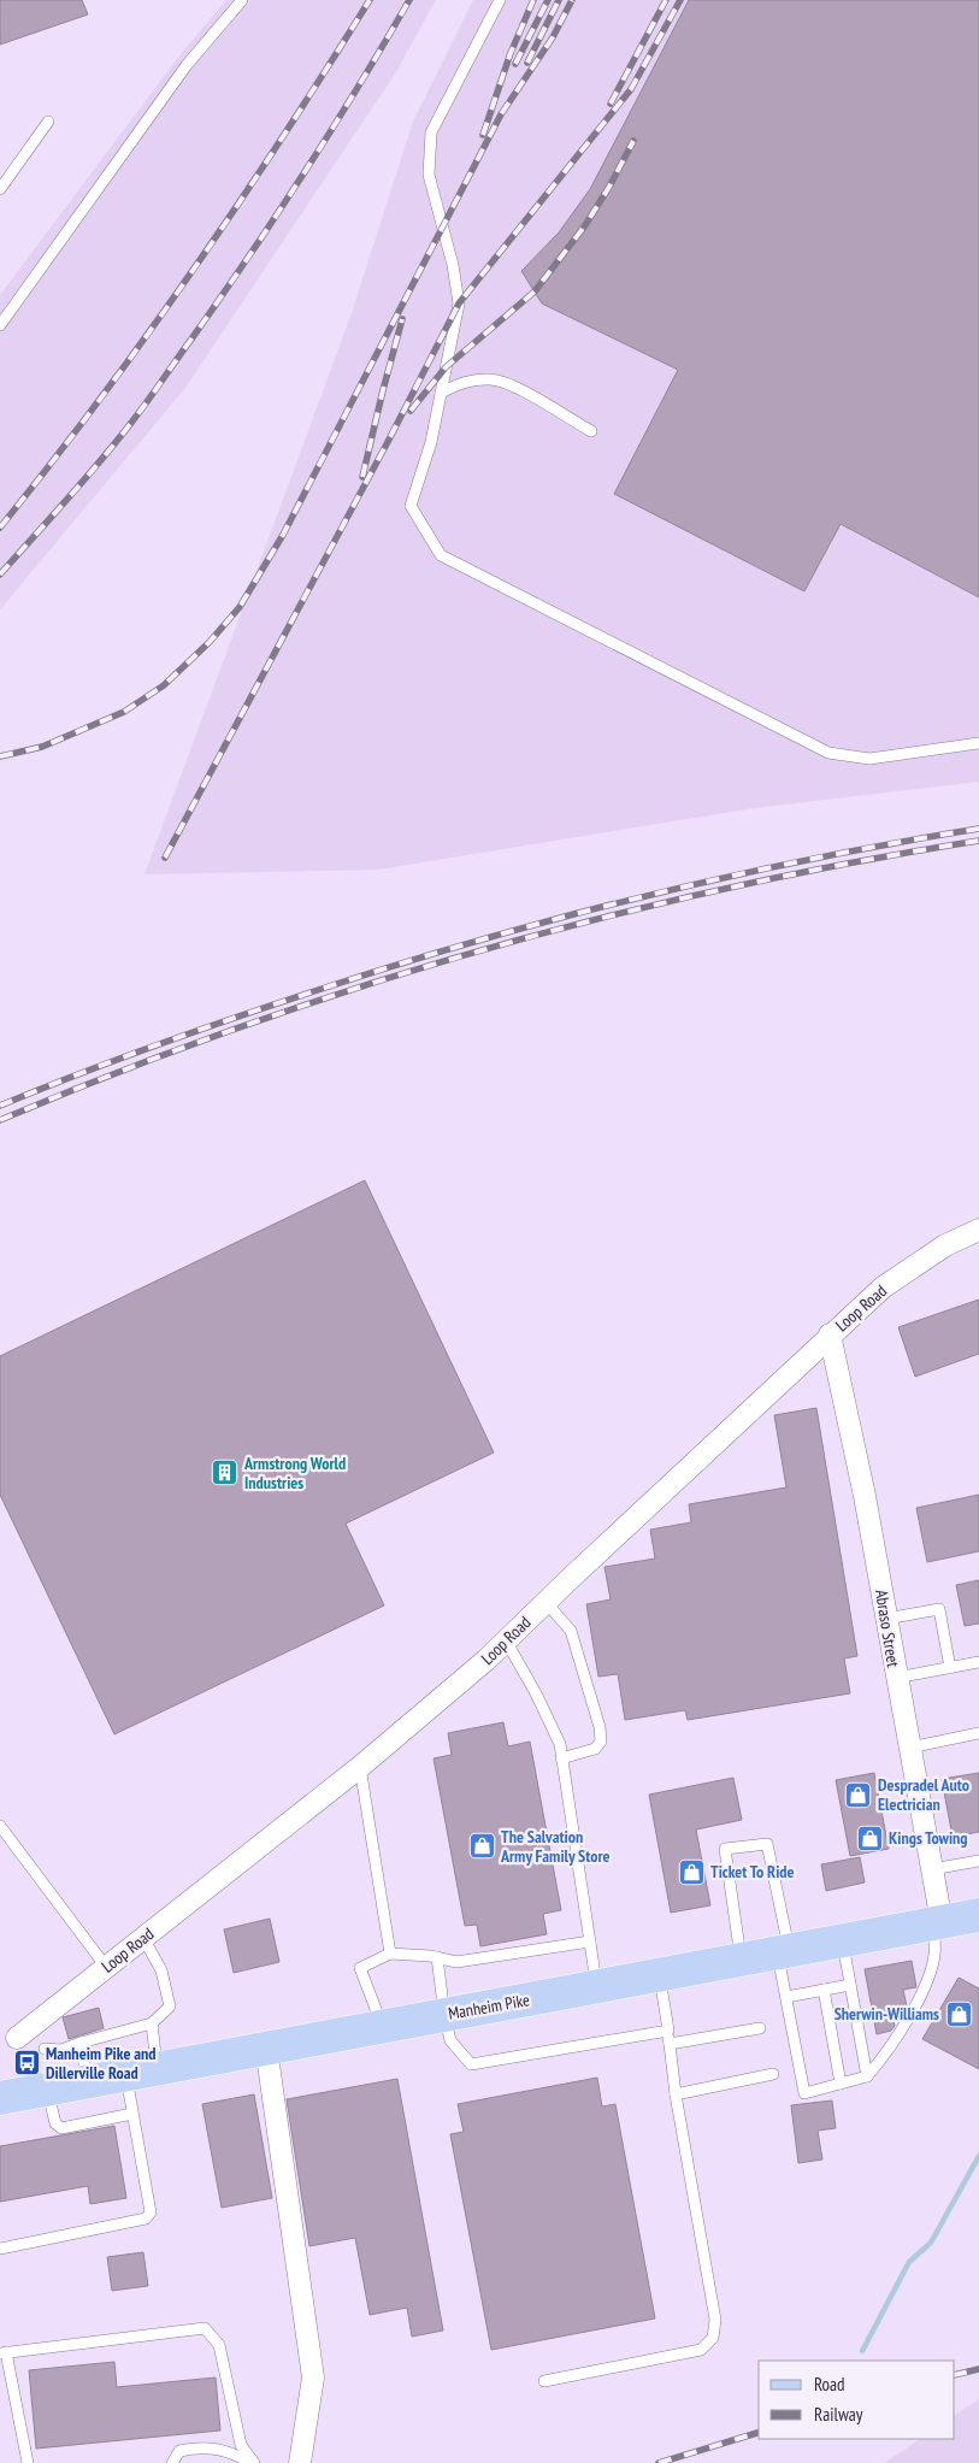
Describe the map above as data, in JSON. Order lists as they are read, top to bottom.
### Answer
{
  "streets": {
    "main road": ["Manheim Pike"],
    "street": ["Loop Road", "Abraso Street"]
  },
  "crossings": [
    ["Loop Road", "Abraso Street"],
    ["Abraso Street", "Manheim Pike"]
  ],
  "places": {
    "building": ["Armstrong World Industries"],
    "shop": [
      "Despradel Auto Electrician",
      "Kings Towing",
      "The Salvation Army Family Store",
      "Ticket To Ride",
      "Sherwin-Williams"
    ],
    "bus stop": ["Manheim Pike and Dillerville Road"]
  },
  "legend": ["Road", "Railway"]
}
